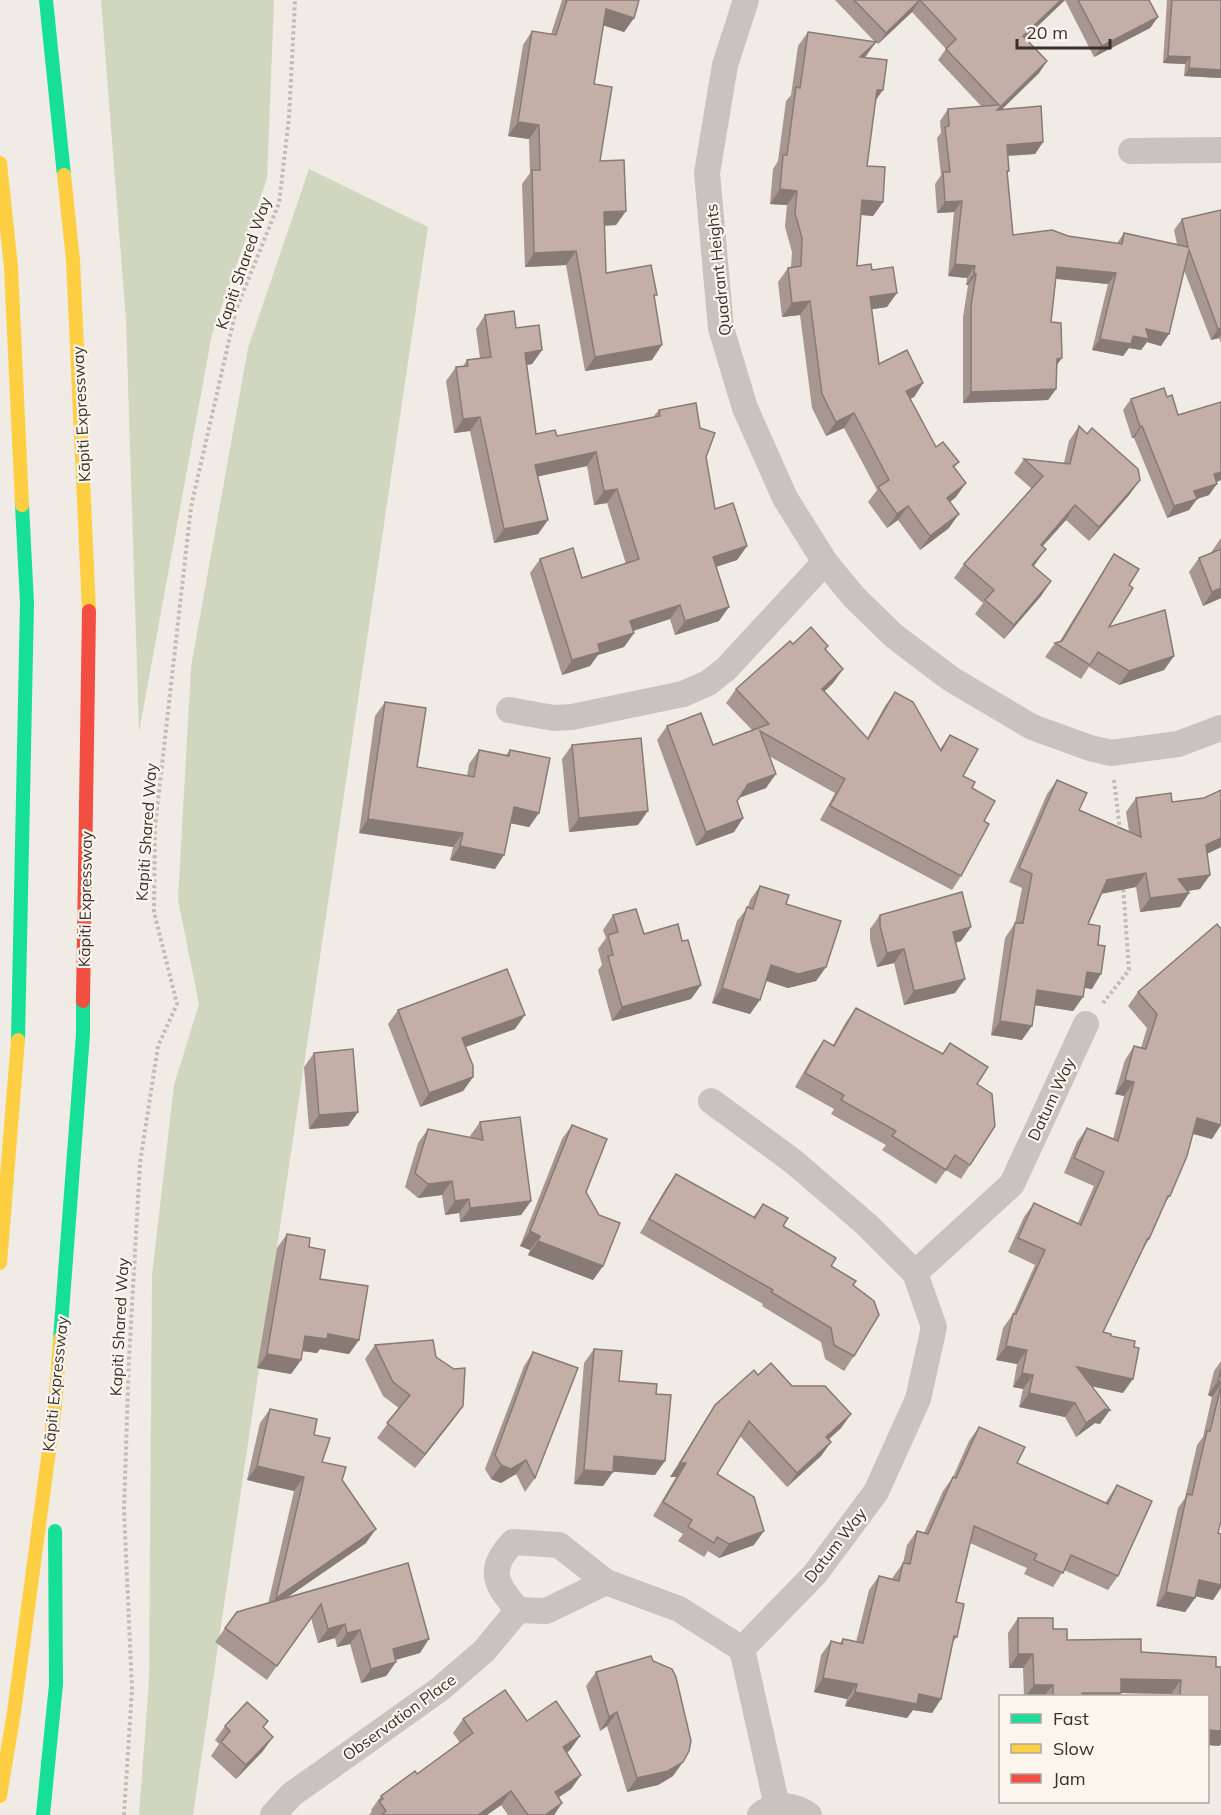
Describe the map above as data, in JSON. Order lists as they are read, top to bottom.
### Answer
{
  "streets": {
    "highway": ["Kāpiti Expressway"],
    "street": ["Quadrant Heights", "Datum Way", "Observation Place"],
    "path": ["Kapiti Shared Way"]
  },
  "legend": ["Fast", "Slow", "Jam"],
  "scale_bar": "20 m"
}
